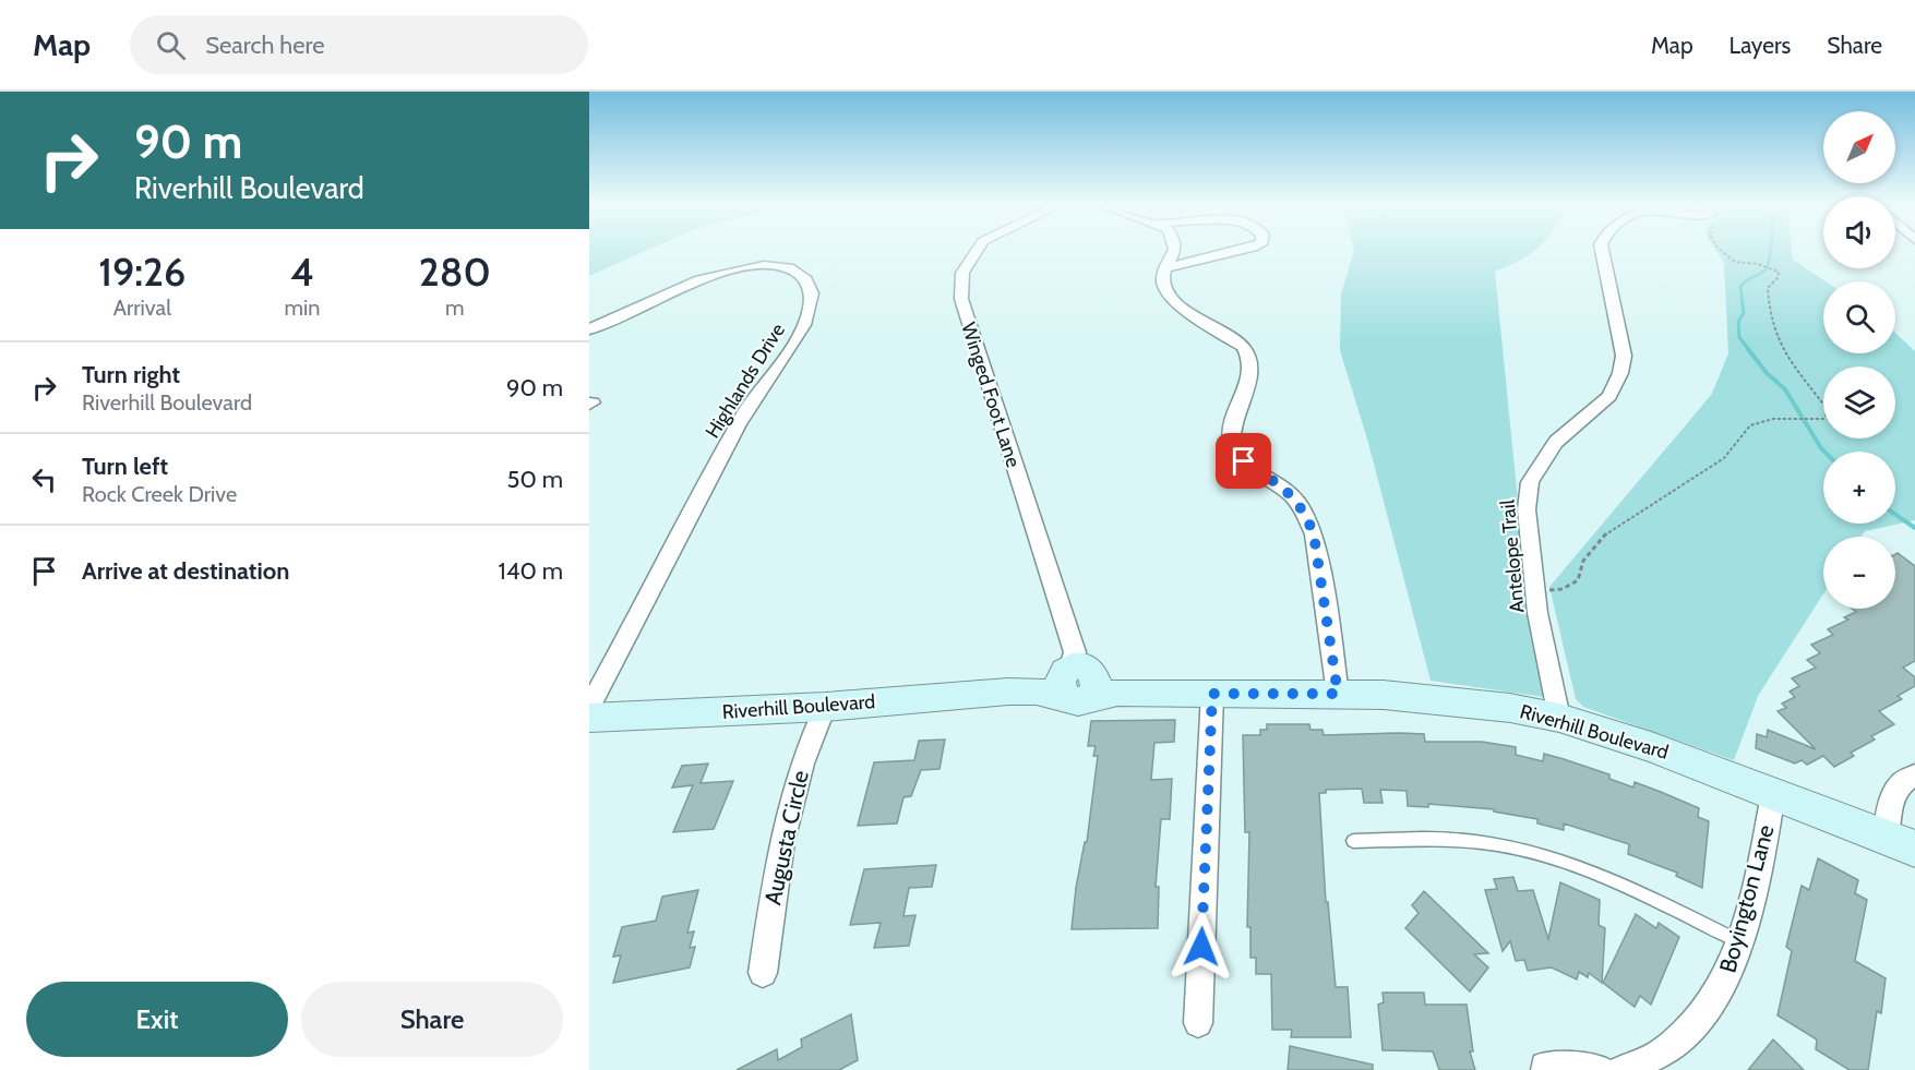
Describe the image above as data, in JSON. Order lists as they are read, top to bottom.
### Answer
{
  "streets": {
    "street": [
      "Highlands Drive",
      "Winged Foot Lane",
      "Antelope Trail",
      "Riverhill Boulevard",
      "Augusta Circle",
      "Boyington Lane"
    ]
  },
  "crossings": [
    ["Winged Foot Lane", "Riverhill Boulevard"],
    ["Antelope Trail", "Riverhill Boulevard"],
    ["Riverhill Boulevard", "Augusta Circle"],
    ["Riverhill Boulevard", "Boyington Lane"]
  ],
  "north": "top right",
  "page": {
    "header": "Map",
    "search": "Search here",
    "nav": ["Map", "Layers", "Share"],
    "turn": ["90 m", "Riverhill Boulevard"],
    "map_buttons": ["+", "−"],
    "eta": [
      "19:26",
      "Arrival",
      "4",
      "min",
      "280",
      "m"
    ],
    "list": [
      {
        "name": "Turn right",
        "note": "Riverhill Boulevard",
        "value": "90 m"
      },
      {
        "name": "Turn left",
        "note": "Rock Creek Drive",
        "value": "50 m"
      },
      {
        "name": "Arrive at destination",
        "value": "140 m"
      }
    ],
    "buttons": ["Exit", "Share"]
  }
}
